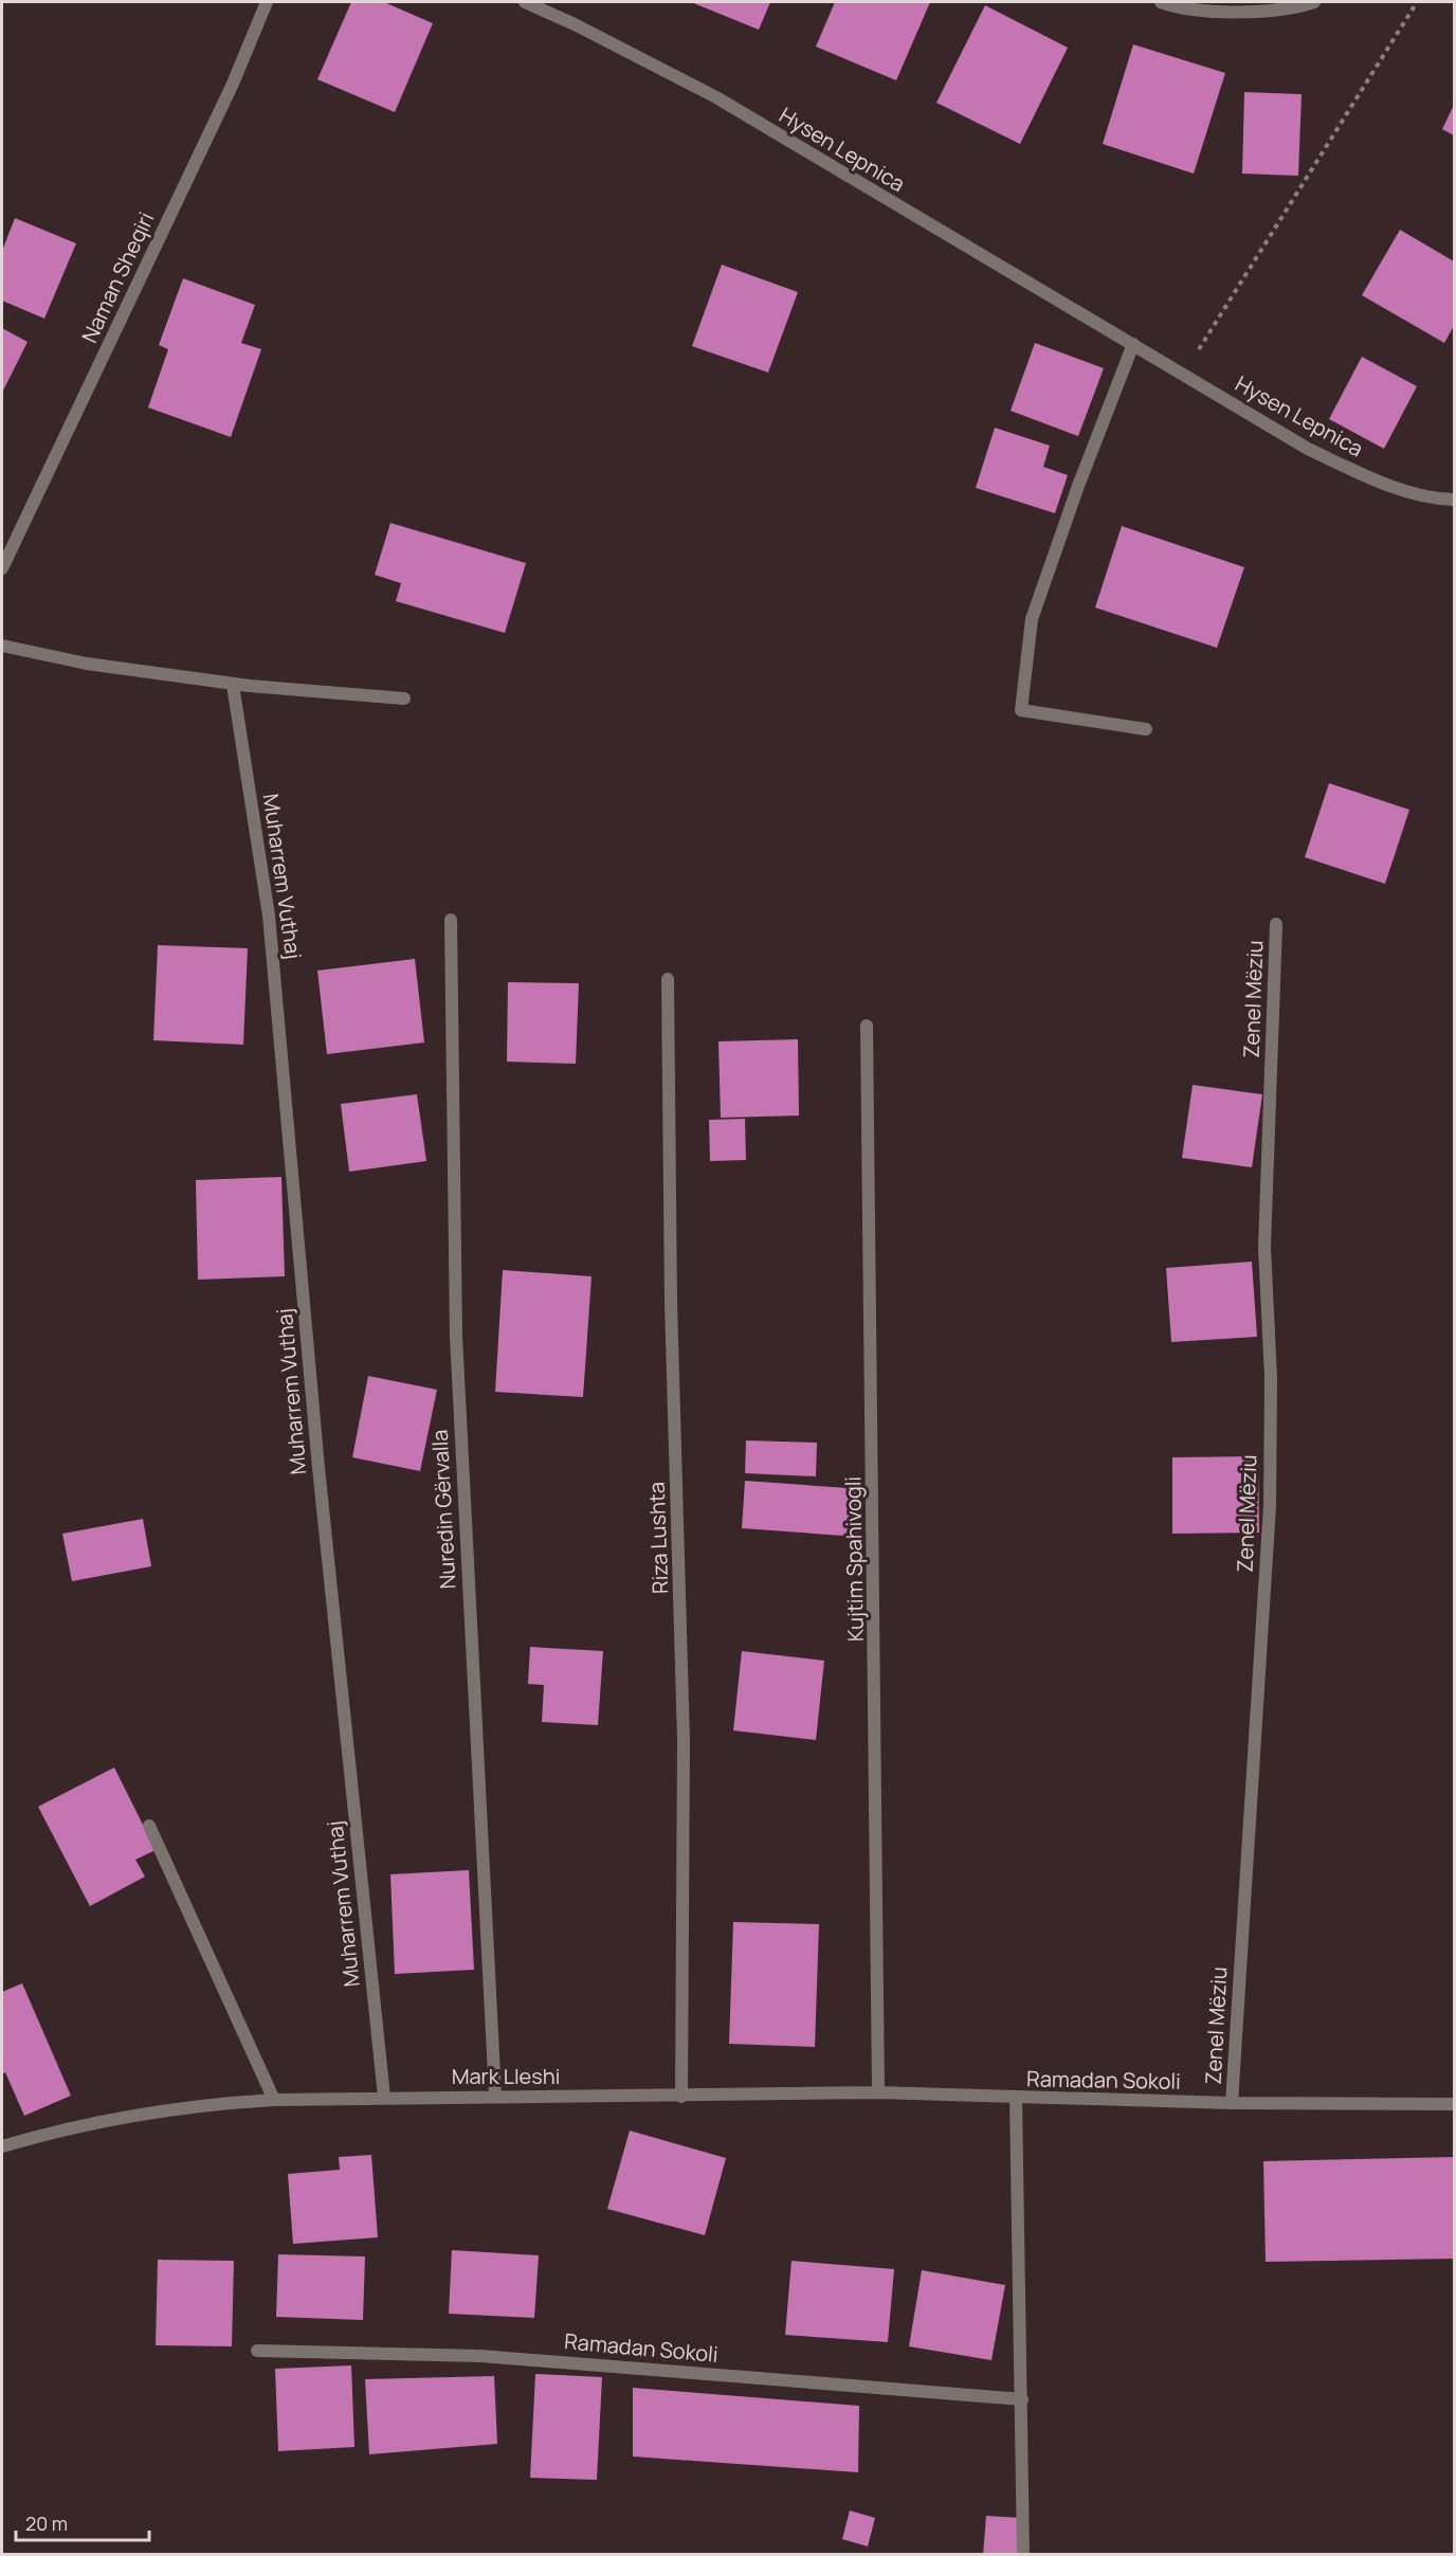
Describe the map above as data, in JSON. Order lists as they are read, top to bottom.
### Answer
{
  "streets": {
    "street": [
      "Hysen Lepnica",
      "Naman Sheqiri",
      "Muharrem Vuthaj",
      "Zenel Mëziu",
      "Nuredin Gërvalla",
      "Riza Lushta",
      "Kujtim Spahivogli",
      "Mark Lleshi",
      "Ramadan Sokoli"
    ]
  },
  "crossings": [
    ["Muharrem Vuthaj", "Mark Lleshi"],
    ["Zenel Mëziu", "Ramadan Sokoli"],
    ["Nuredin Gërvalla", "Mark Lleshi"],
    ["Riza Lushta", "Mark Lleshi"],
    ["Kujtim Spahivogli", "Mark Lleshi"],
    ["Mark Lleshi", "Ramadan Sokoli"]
  ],
  "scale_bar": "20 m"
}
